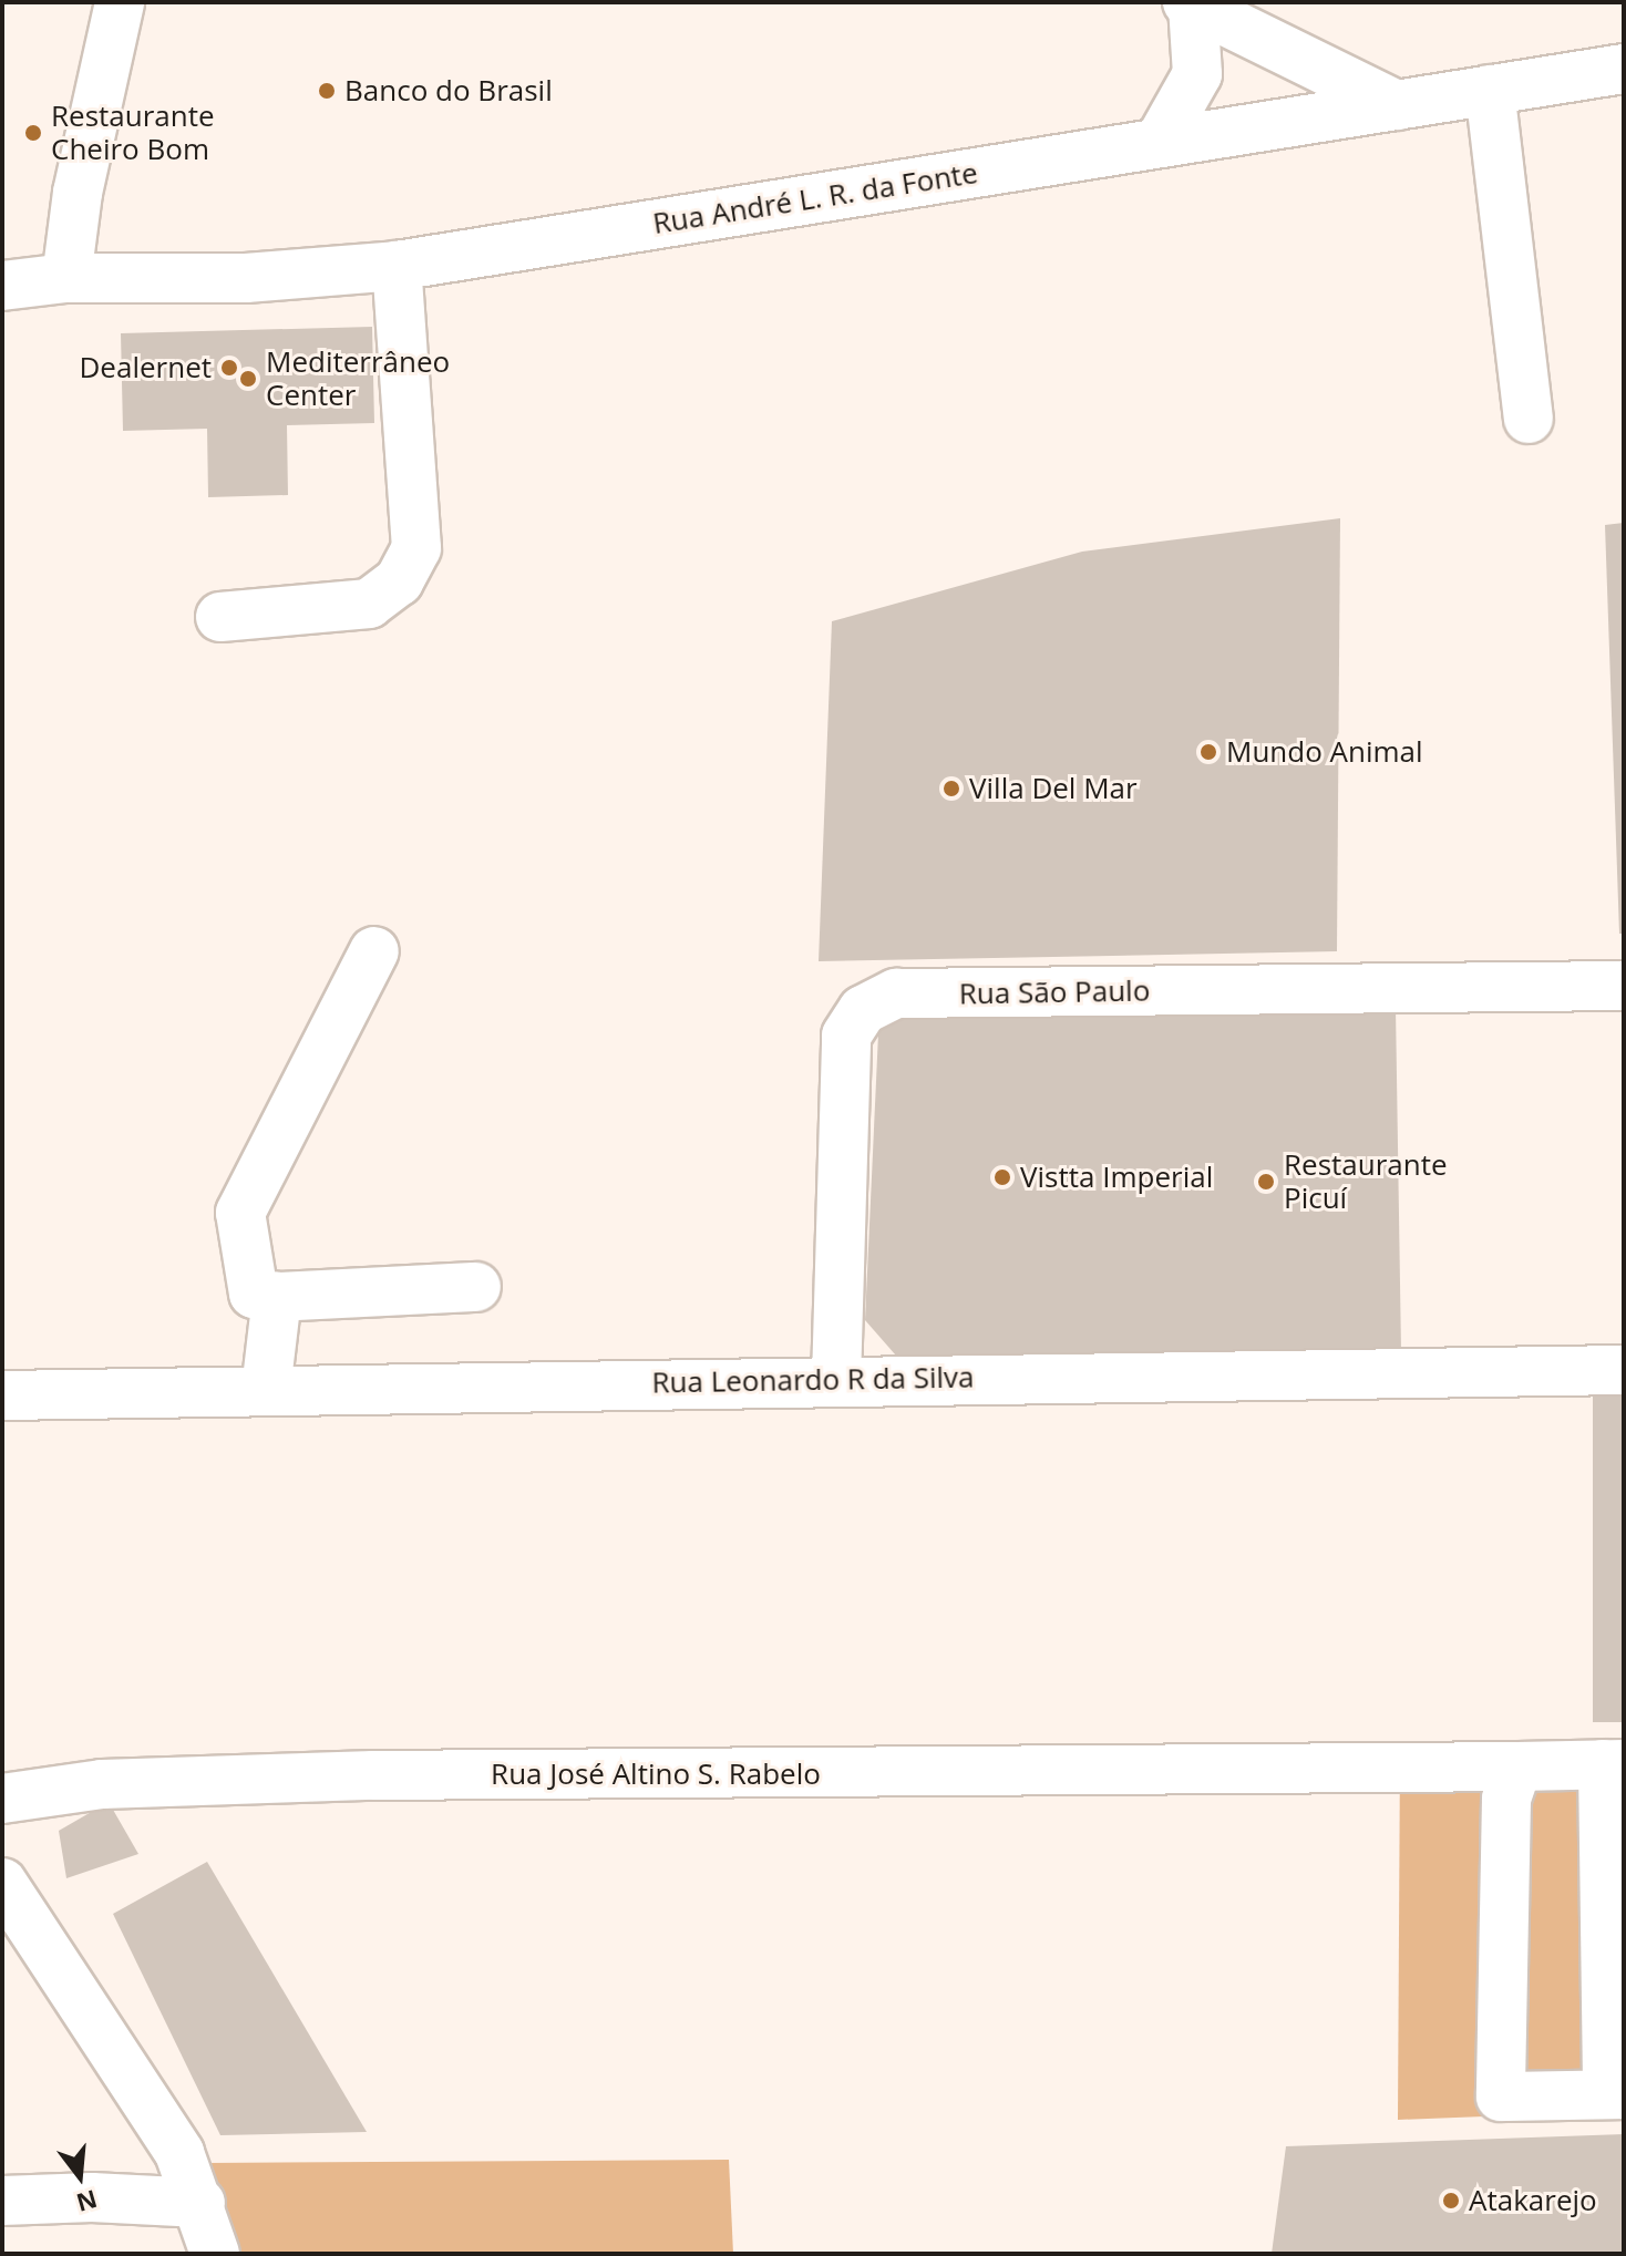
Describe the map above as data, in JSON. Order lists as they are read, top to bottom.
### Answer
{
  "streets": {
    "street": [
      "Rua André L. R. da Fonte",
      "Rua São Paulo",
      "Rua Leonardo R da Silva",
      "Rua José Altino S. Rabelo"
    ]
  },
  "crossings": [
    ["Rua São Paulo", "Rua Leonardo R da Silva"]
  ],
  "places": [
    "Banco do Brasil",
    "Restaurante Cheiro Bom",
    "Dealernet",
    "Mediterrâneo Center",
    "Mundo Animal",
    "Villa Del Mar",
    "Vistta Imperial",
    "Restaurante Picuí",
    "Atakarejo"
  ],
  "north": "bottom"
}
